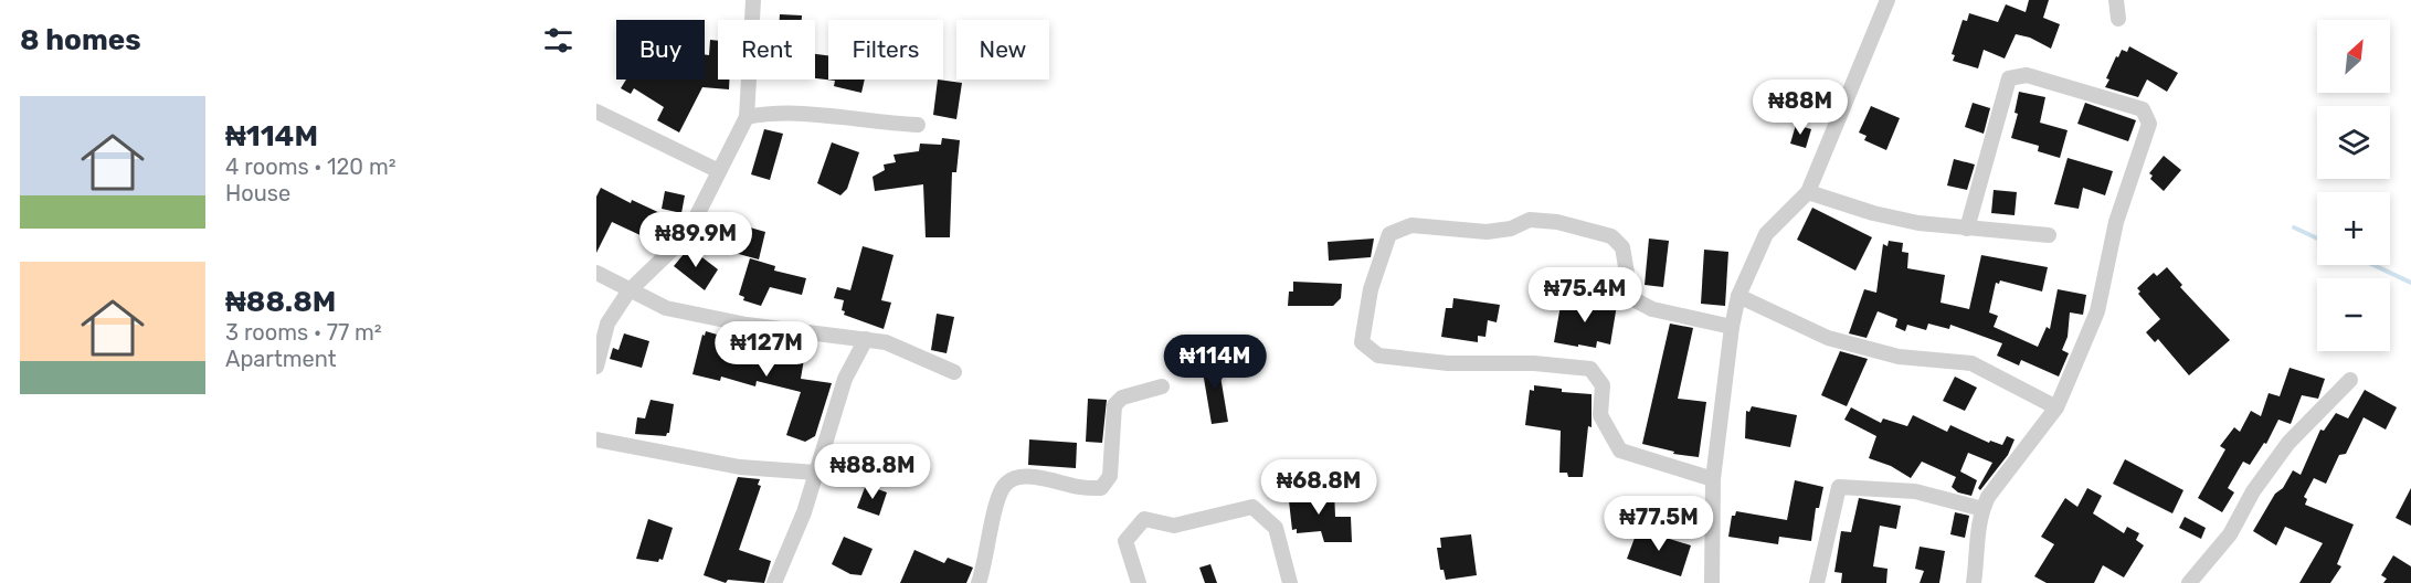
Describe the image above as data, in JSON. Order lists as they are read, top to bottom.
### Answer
{
  "north": "top right",
  "page": {
    "heading": "8 homes",
    "map_buttons": ["+", "−"],
    "chip": [
      "Buy",
      "Rent",
      "Filters",
      "New"
    ],
    "list": [
      {
        "name": "₦114M",
        "note": "4 rooms · 120 m² · House"
      },
      {
        "name": "₦88.8M",
        "note": "3 rooms · 77 m² · Apartment"
      }
    ],
    "price": [
      "₦88M",
      "₦89.9M",
      "₦75.4M",
      "₦127M",
      "₦114M",
      "₦88.8M",
      "₦68.8M",
      "₦77.5M"
    ]
  }
}
